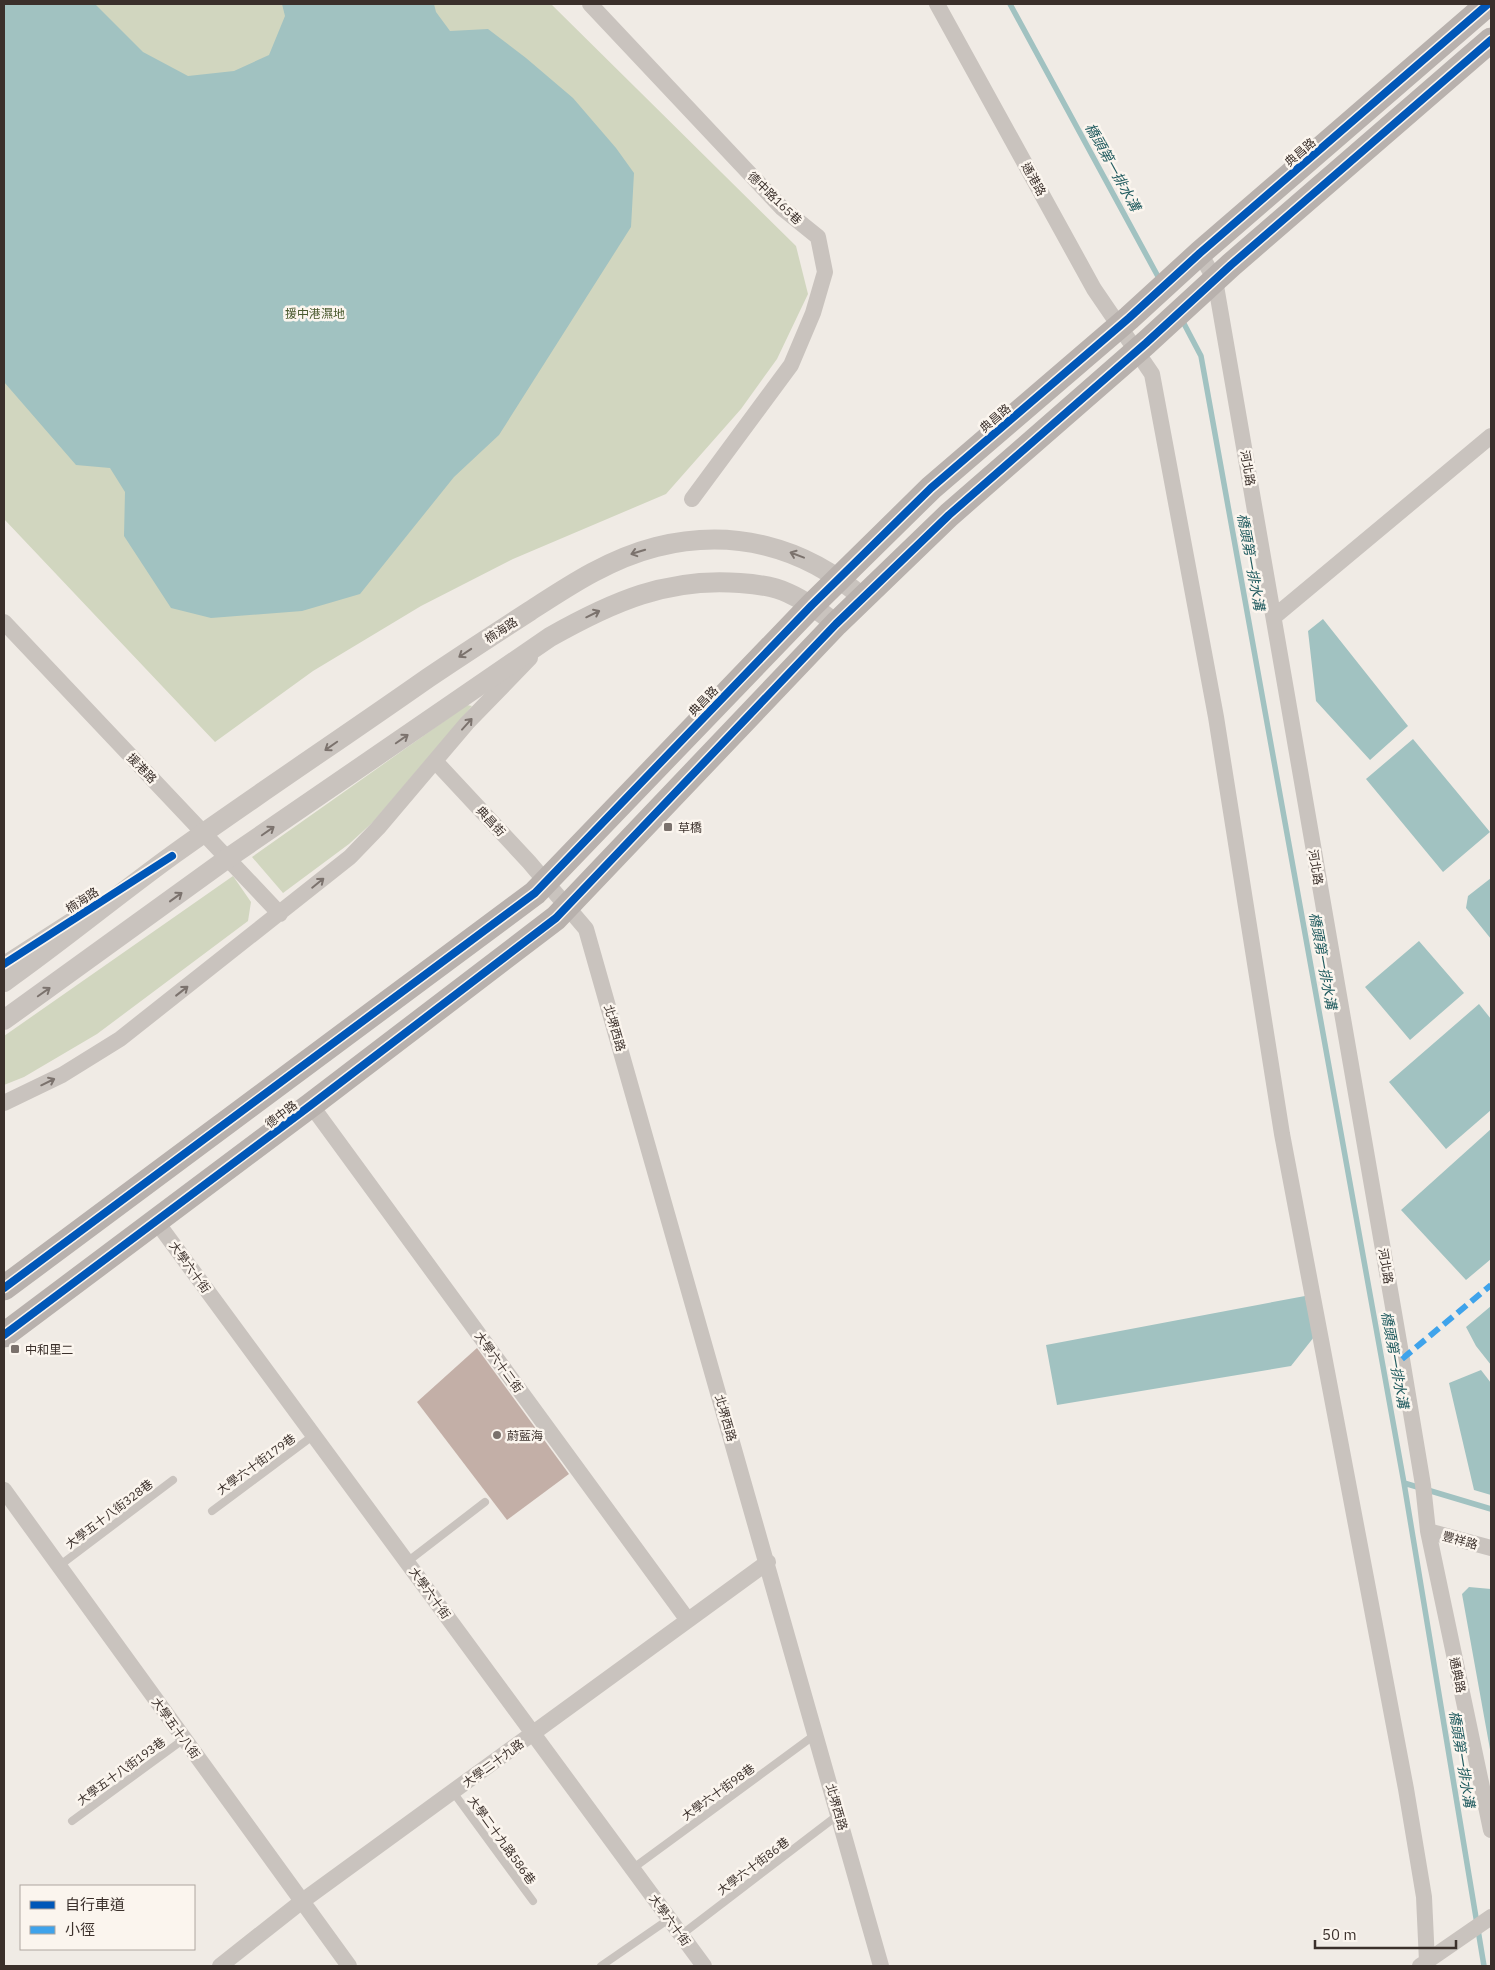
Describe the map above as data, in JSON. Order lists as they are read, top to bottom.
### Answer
{
  "streets": {
    "main road": ["典昌路", "德中路"],
    "street": [
      "通港路",
      "德中路165巷",
      "河北路",
      "楠海路",
      "援港路",
      "典昌街",
      "北堺西路",
      "大學六十街",
      "大學六十二街",
      "豐祥路",
      "通典路",
      "大學五十八街",
      "大學二十九路"
    ],
    "lane": [
      "大學六十街179巷",
      "大學五十八街328巷",
      "大學五十八街193巷",
      "大學六十街98巷",
      "大學二十九路586巷",
      "大學六十街86巷"
    ]
  },
  "crossings": [
    ["典昌路", "通港路"],
    ["典昌路", "河北路"],
    ["典昌路", "楠海路"],
    ["典昌路", "典昌街"],
    ["典昌路", "北堺西路"],
    ["典昌路", "德中路"],
    ["河北路", "豐祥路"],
    ["河北路", "通典路"],
    ["楠海路", "援港路"],
    ["典昌街", "北堺西路"],
    ["典昌街", "德中路"],
    ["北堺西路", "德中路"],
    ["北堺西路", "大學二十九路"],
    ["北堺西路", "大學六十街98巷"],
    ["北堺西路", "大學六十街86巷"],
    ["德中路", "大學六十街"],
    ["德中路", "大學六十二街"],
    ["大學六十街", "大學六十街179巷"],
    ["大學六十街", "大學二十九路"],
    ["大學六十街", "大學六十街98巷"],
    ["大學六十街", "大學六十街86巷"],
    ["大學六十二街", "大學二十九路"],
    ["大學五十八街328巷", "大學五十八街"],
    ["豐祥路", "通典路"],
    ["大學五十八街", "大學二十九路"],
    ["大學五十八街", "大學五十八街193巷"],
    ["大學二十九路", "大學二十九路586巷"]
  ],
  "water": ["橋頭第一排水溝"],
  "parks": ["援中港濕地"],
  "places": {
    "transit": ["草橋", "中和里二"],
    "other": ["蔚藍海"]
  },
  "legend": ["自行車道", "小徑"],
  "scale_bar": "50 m"
}
